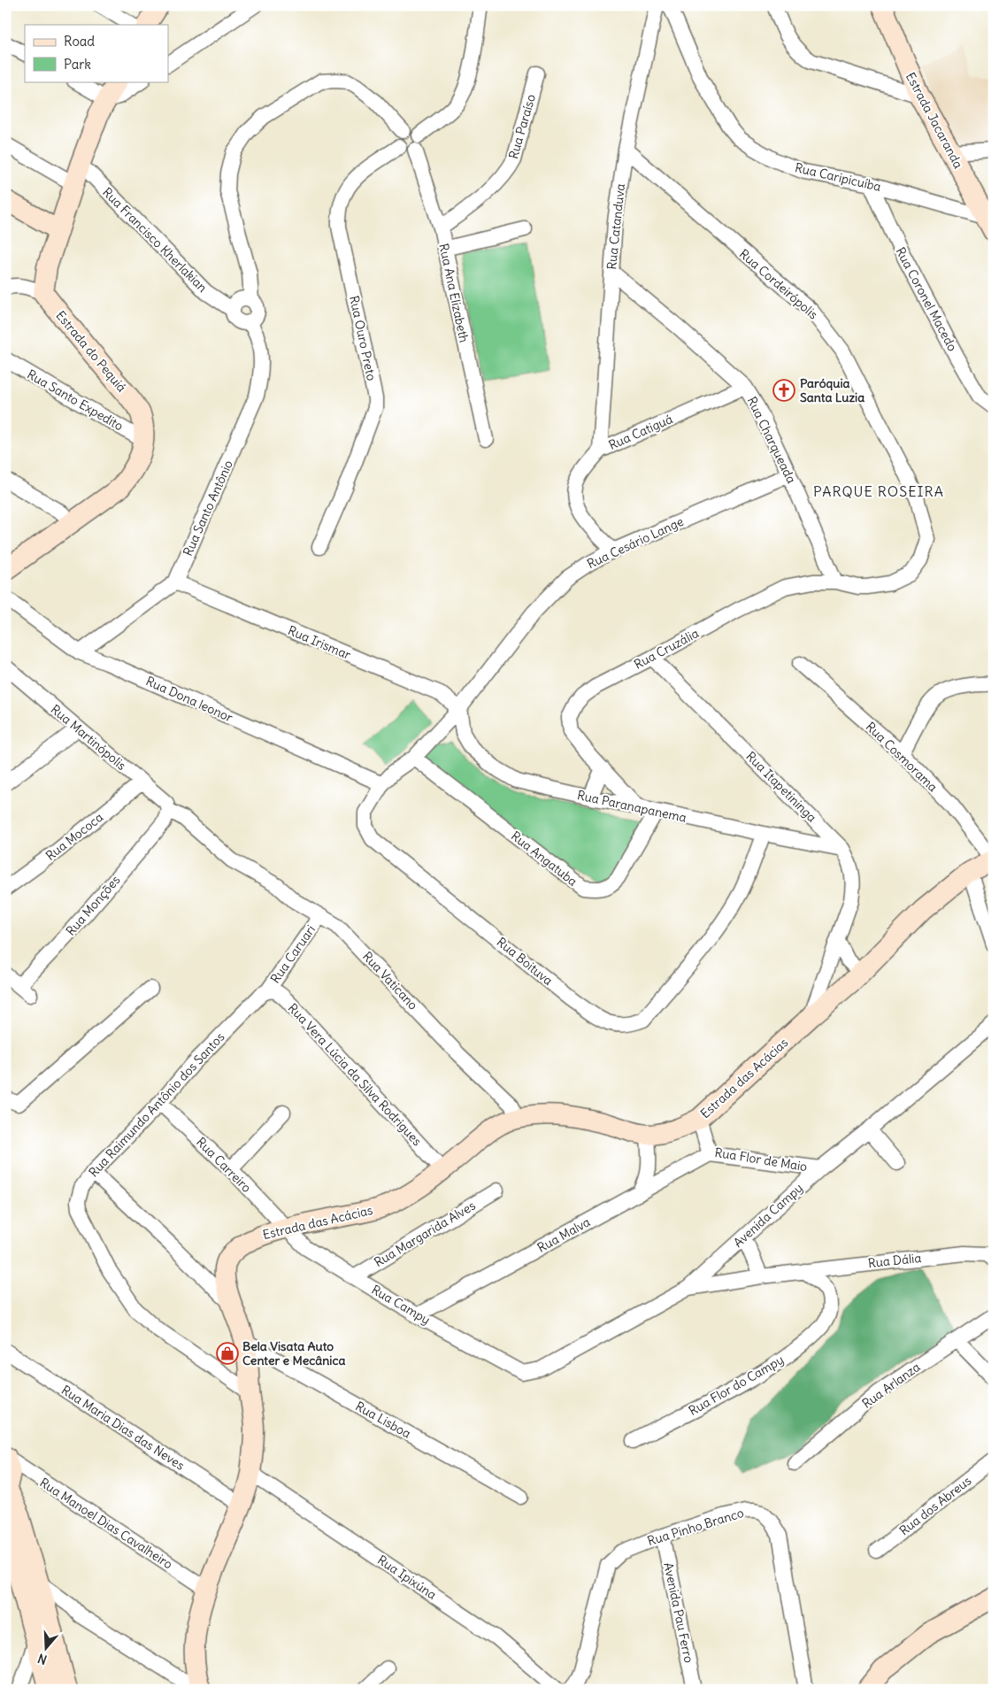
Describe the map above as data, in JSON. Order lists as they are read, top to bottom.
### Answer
{
  "streets": {
    "main road": ["Estrada Jacaranda", "Estrada do Pequiá", "Estrada das Acácias"],
    "street": [
      "Rua Paraíso",
      "Rua Caripicuíba",
      "Rua Catanduva",
      "Rua Francisco Kherlakian",
      "Rua Cordeirópolis",
      "Rua Ana Elizabeth",
      "Rua Coronel Macedo",
      "Rua Ouro Preto",
      "Rua Santo Expedito",
      "Rua Catiguá",
      "Rua Charqueada",
      "Rua Santo Antônio",
      "Rua Cesário Lange",
      "Rua Irismar",
      "Rua Cruzália",
      "Rua Dona leonor",
      "Rua Martinópolis",
      "Rua Cosmorama",
      "Rua Itapetininga",
      "Rua Paranapanema",
      "Rua Mococa",
      "Rua Angatuba",
      "Rua Monções",
      "Rua Caruari",
      "Rua Boituva",
      "Rua Vaticano",
      "Rua Vera Lúcia da Silva Rodrigues",
      "Rua Raimundo Antônio dos Santos",
      "Rua Flor de Maio",
      "Rua Carreiro",
      "Avenida Campy",
      "Rua Margarida Alves",
      "Rua Malva",
      "Rua Dália",
      "Rua Campy",
      "Rua Flor do Campy",
      "Rua Arlanza",
      "Rua Lisboa",
      "Rua Maria Dias das Neves",
      "Rua dos Abreus",
      "Rua Manoel Dias Cavalheiro",
      "Rua Pinho Branco",
      "Rua Ipixúna",
      "Avenida Pau Ferro"
    ]
  },
  "crossings": [
    ["Estrada Jacaranda", "Rua Caripicuíba"],
    ["Rua Paraíso", "Rua Ana Elizabeth"],
    ["Rua Caripicuíba", "Rua Coronel Macedo"],
    ["Rua Catanduva", "Rua Cordeirópolis"],
    ["Rua Catanduva", "Rua Catiguá"],
    ["Rua Catanduva", "Rua Charqueada"],
    ["Rua Francisco Kherlakian", "Rua Santo Antônio"],
    ["Rua Cordeirópolis", "Rua Charqueada"],
    ["Rua Cordeirópolis", "Rua Cruzália"],
    ["Rua Ana Elizabeth", "Rua Ouro Preto"],
    ["Estrada do Pequiá", "Rua Santo Expedito"],
    ["Rua Catiguá", "Rua Charqueada"],
    ["Rua Catiguá", "Rua Cesário Lange"],
    ["Rua Charqueada", "Rua Cesário Lange"],
    ["Rua Charqueada", "Rua Cruzália"],
    ["Rua Santo Antônio", "Rua Irismar"],
    ["Rua Cesário Lange", "Rua Irismar"],
    ["Rua Cesário Lange", "Rua Paranapanema"],
    ["Rua Cesário Lange", "Rua Boituva"],
    ["Rua Irismar", "Rua Paranapanema"],
    ["Rua Irismar", "Rua Boituva"],
    ["Rua Cruzália", "Rua Itapetininga"],
    ["Rua Cruzália", "Rua Paranapanema"],
    ["Rua Dona leonor", "Rua Boituva"],
    ["Rua Martinópolis", "Rua Mococa"],
    ["Rua Martinópolis", "Rua Monções"],
    ["Rua Martinópolis", "Rua Vaticano"],
    ["Rua Cosmorama", "Estrada das Acácias"],
    ["Rua Itapetininga", "Rua Paranapanema"],
    ["Rua Itapetininga", "Estrada das Acácias"],
    ["Rua Paranapanema", "Rua Angatuba"],
    ["Rua Paranapanema", "Rua Boituva"],
    ["Rua Angatuba", "Rua Boituva"],
    ["Rua Caruari", "Rua Vaticano"],
    ["Rua Caruari", "Rua Vera Lúcia da Silva Rodrigues"],
    ["Rua Caruari", "Rua Raimundo Antônio dos Santos"],
    ["Rua Vaticano", "Estrada das Acácias"],
    ["Rua Vera Lúcia da Silva Rodrigues", "Estrada das Acácias"],
    ["Rua Vera Lúcia da Silva Rodrigues", "Rua Raimundo Antônio dos Santos"],
    ["Estrada das Acácias", "Rua Raimundo Antônio dos Santos"],
    ["Estrada das Acácias", "Rua Flor de Maio"],
    ["Estrada das Acácias", "Rua Carreiro"],
    ["Estrada das Acácias", "Rua Campy"],
    ["Estrada das Acácias", "Rua Lisboa"],
    ["Estrada das Acácias", "Rua Maria Dias das Neves"],
    ["Estrada das Acácias", "Rua Manoel Dias Cavalheiro"],
    ["Estrada das Acácias", "Rua Ipixúna"],
    ["Rua Raimundo Antônio dos Santos", "Rua Carreiro"],
    ["Rua Flor de Maio", "Avenida Campy"],
    ["Rua Flor de Maio", "Rua Malva"],
    ["Rua Carreiro", "Rua Campy"],
    ["Avenida Campy", "Rua Dália"],
    ["Avenida Campy", "Rua Campy"],
    ["Rua Margarida Alves", "Rua Campy"],
    ["Rua Malva", "Rua Campy"],
    ["Rua Dália", "Rua Flor do Campy"],
    ["Rua Pinho Branco", "Avenida Pau Ferro"]
  ],
  "districts": ["PARQUE ROSEIRA"],
  "places": {
    "church": ["Paróquia Santa Luzia"],
    "shop": ["Bela Visata Auto Center e Mecânica"]
  },
  "legend": ["Road", "Park"],
  "north": "bottom"
}
